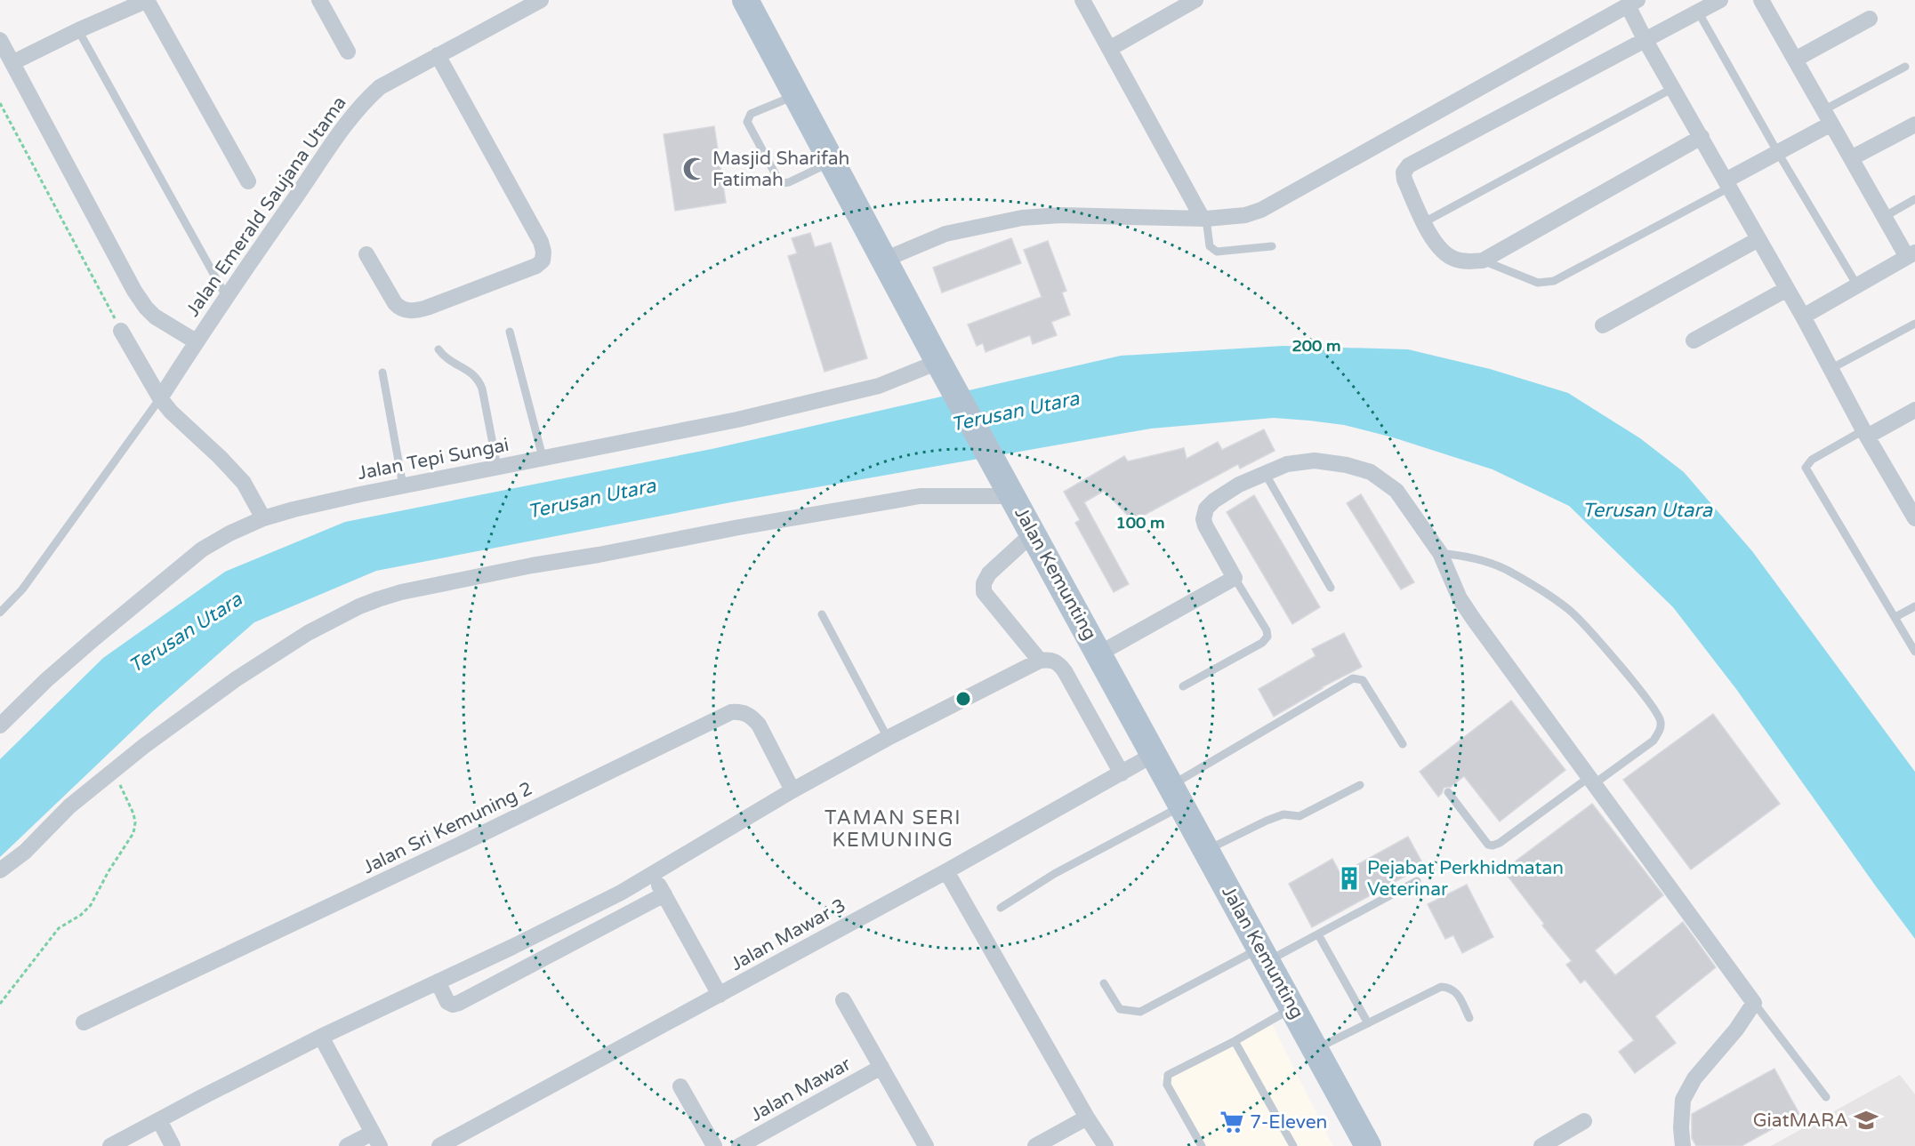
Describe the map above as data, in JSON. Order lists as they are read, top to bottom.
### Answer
{
  "streets": {
    "main road": ["Jalan Kemunting"],
    "street": [
      "Jalan Emerald Saujana Utama",
      "Jalan Tepi Sungai",
      "Jalan Sri Kemuning 2",
      "Jalan Mawar 3",
      "Jalan Mawar"
    ]
  },
  "crossings": [
    ["Jalan Tepi Sungai", "Jalan Kemunting"],
    ["Jalan Kemunting", "Jalan Mawar 3"]
  ],
  "districts": ["TAMAN SERI KEMUNING"],
  "water": ["Terusan Utara"],
  "places": {
    "mosque": ["Masjid Sharifah Fatimah"],
    "building": ["Pejabat Perkhidmatan Veterinar"],
    "school or university": ["GiatMARA"],
    "supermarket": ["7-Eleven"]
  },
  "rings": ["200 m", "100 m"]
}
